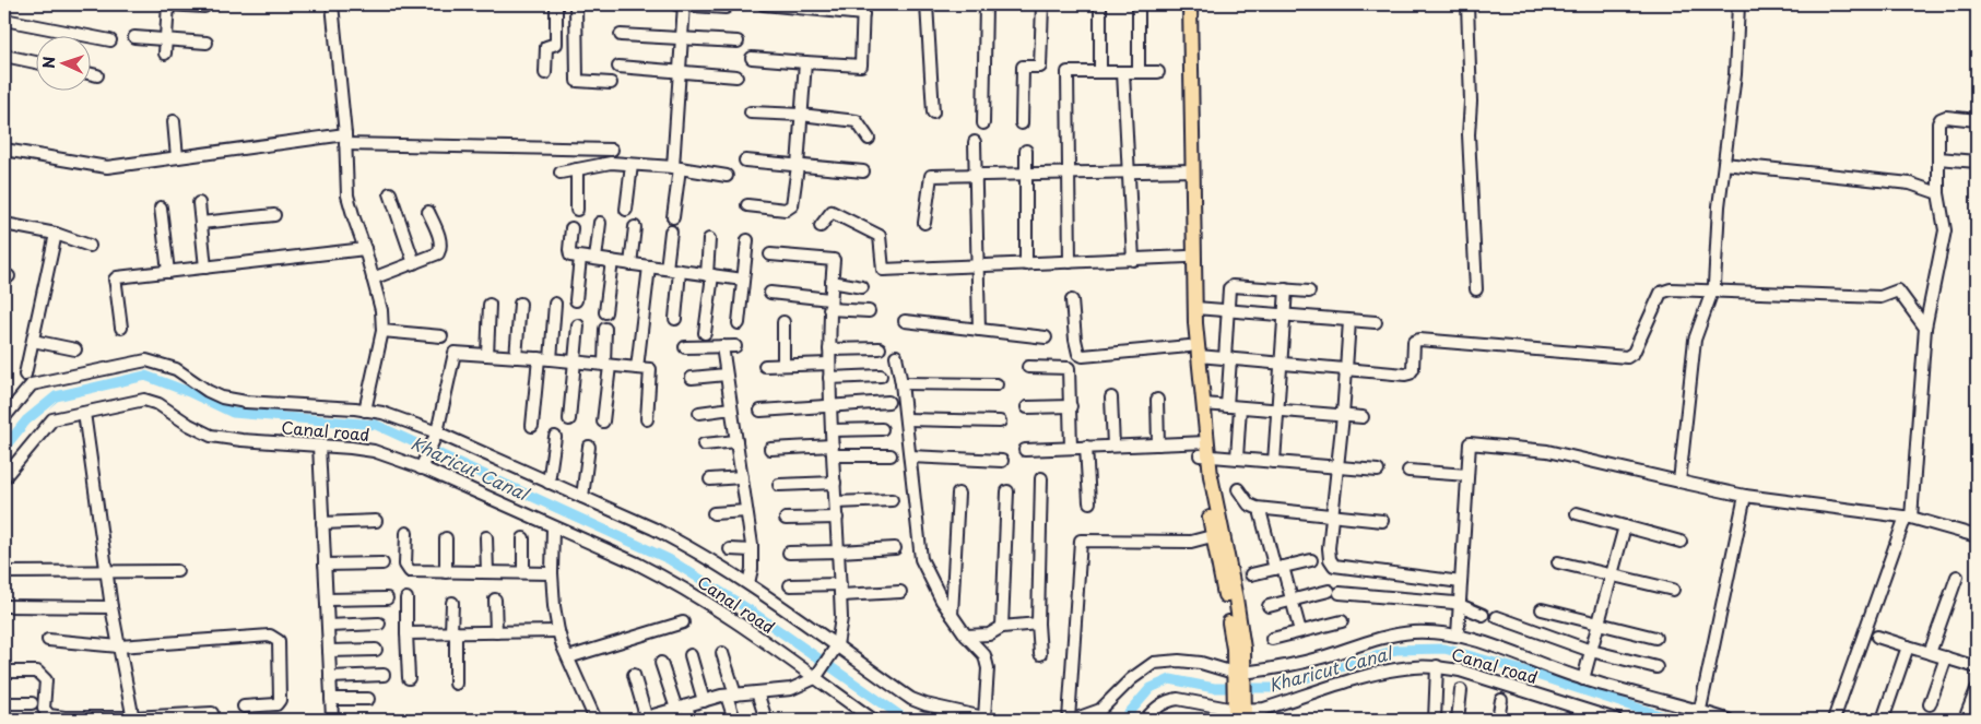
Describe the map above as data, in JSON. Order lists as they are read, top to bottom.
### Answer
{
  "streets": {
    "street": ["Canal road"]
  },
  "water": ["Kharicut Canal"],
  "north": "left"
}
